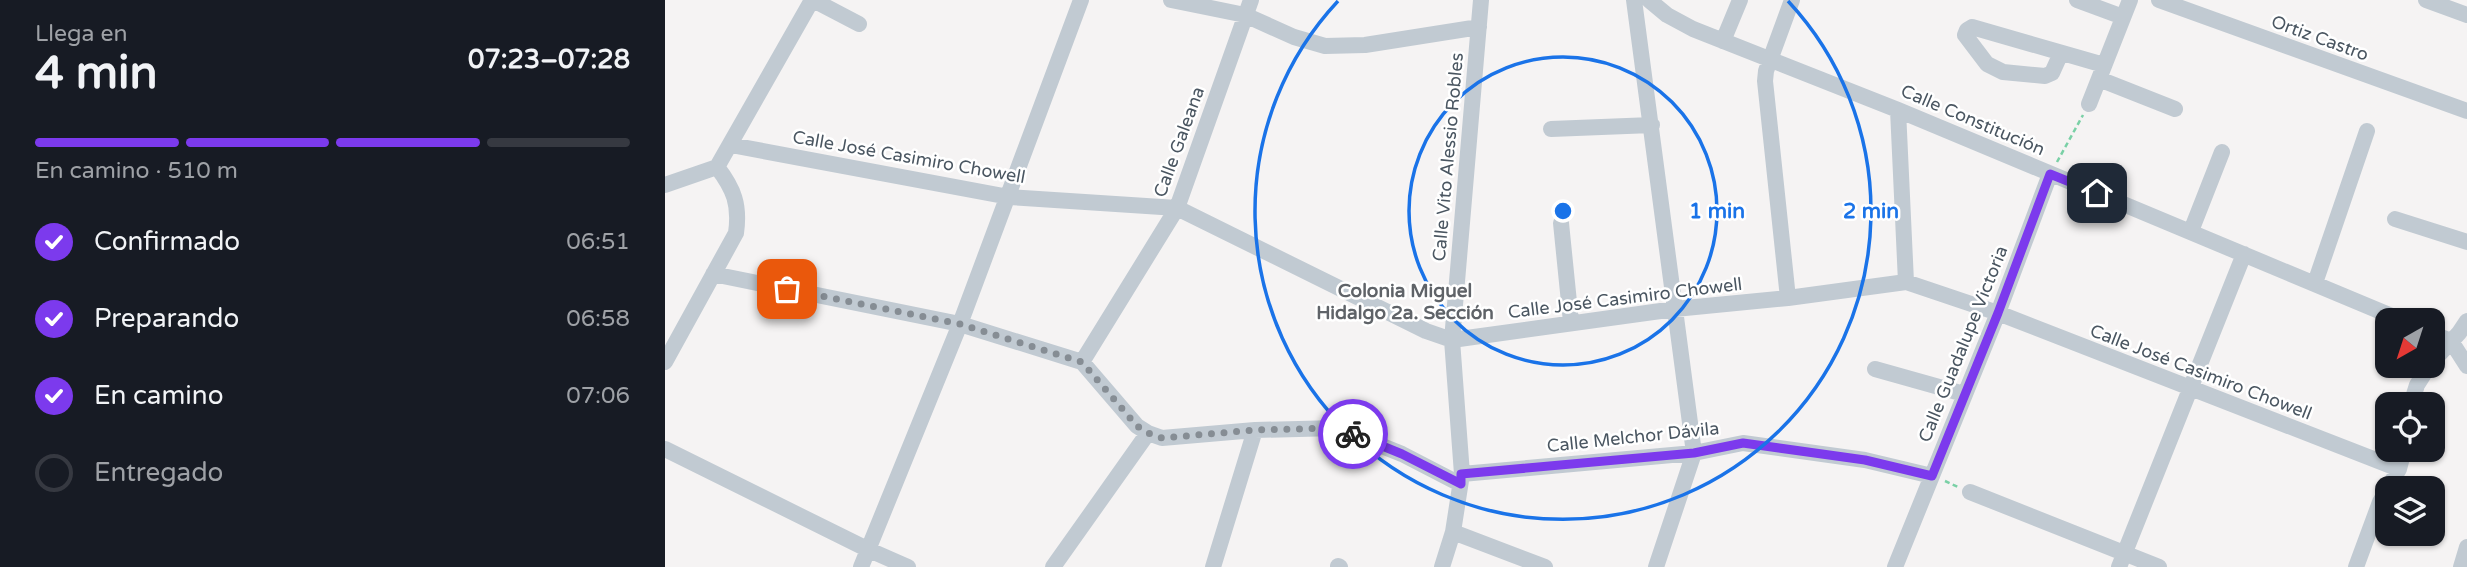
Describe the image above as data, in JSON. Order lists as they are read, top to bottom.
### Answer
{
  "streets": {
    "street": [
      "Ortiz Castro",
      "Calle Constitución",
      "Calle Galeana",
      "Calle José Casimiro Chowell",
      "Calle Vito Alessio Robles",
      "Calle Guadalupe Victoria",
      "Calle Melchor Dávila"
    ]
  },
  "crossings": [
    ["Calle Constitución", "Calle Guadalupe Victoria"],
    ["Calle Galeana", "Calle José Casimiro Chowell"],
    ["Calle José Casimiro Chowell", "Calle Vito Alessio Robles"],
    ["Calle José Casimiro Chowell", "Calle Guadalupe Victoria"],
    ["Calle Vito Alessio Robles", "Calle Melchor Dávila"],
    ["Calle Guadalupe Victoria", "Calle Melchor Dávila"]
  ],
  "districts": ["Colonia Miguel Hidalgo 2a. Sección"],
  "north": "bottom left",
  "page": {
    "heading": ["4 min", "Llega en", "07:23–07:28"],
    "bar": "En camino · 510 m",
    "list": [
      ["Confirmado", "06:51"],
      ["Preparando", "06:58"],
      ["En camino", "07:06"],
      "Entregado"
    ]
  },
  "rings": ["1 min", "2 min"]
}
